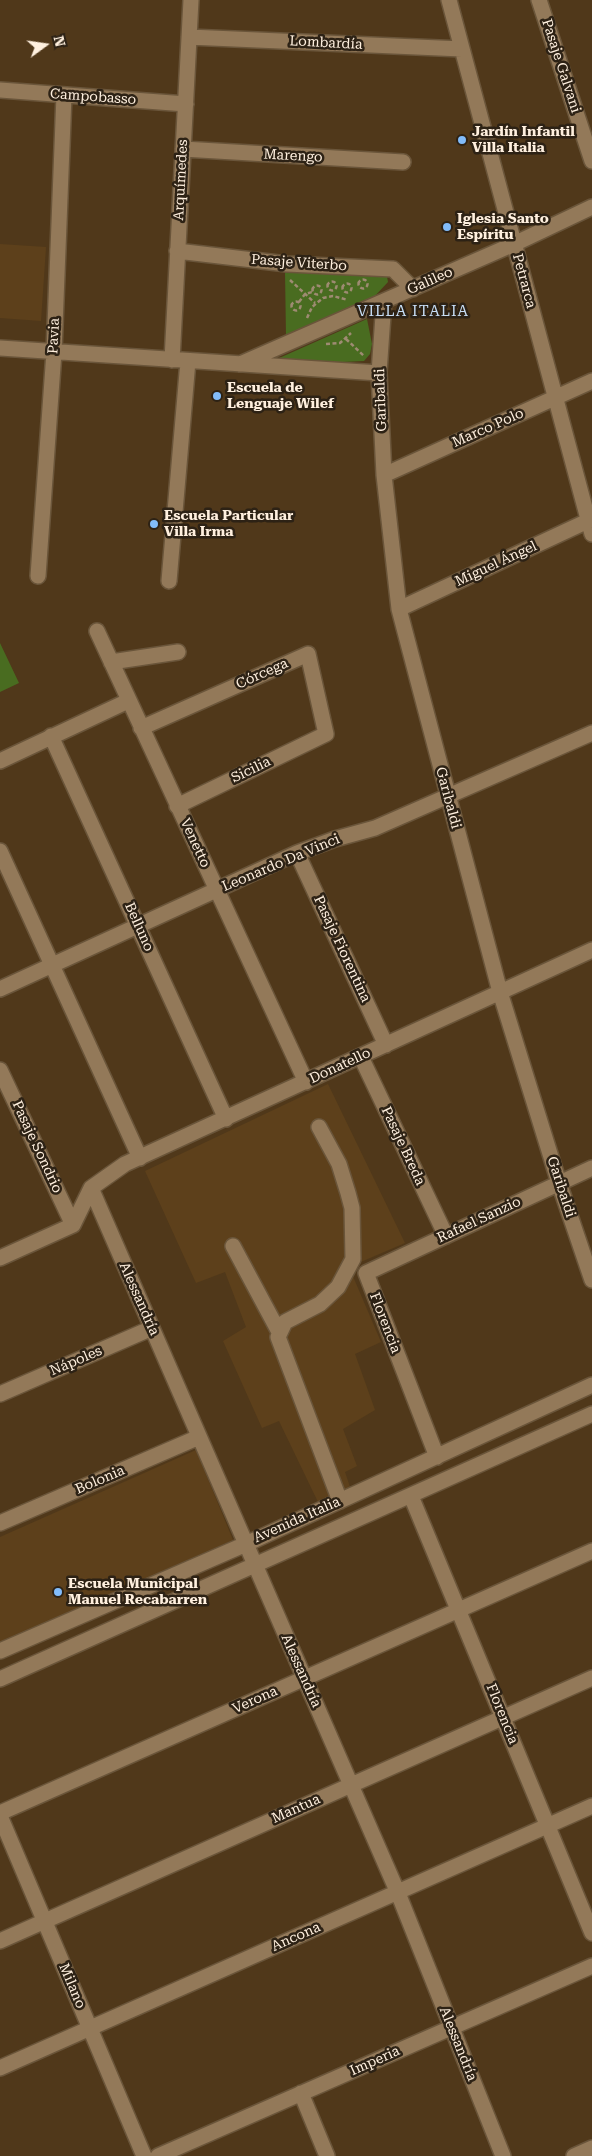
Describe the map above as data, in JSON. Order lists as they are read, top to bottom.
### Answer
{
  "streets": {
    "street": [
      "Lombardía",
      "Pasaje Galvani",
      "Campobasso",
      "Marengo",
      "Arquímedes",
      "Pasaje Viterbo",
      "Galileo",
      "Petrarca",
      "Pavia",
      "Garibaldi",
      "Marco Polo",
      "Miguel Ángel",
      "Córcega",
      "Sicilia",
      "Venetto",
      "Leonardo Da Vinci",
      "Belluno",
      "Pasaje Fiorentina",
      "Donatello",
      "Pasaje Breda",
      "Pasaje Sondrio",
      "Rafael Sanzio",
      "Alessandría",
      "Florencia",
      "Nápoles",
      "Bolonia",
      "Avenida Italia",
      "Verona",
      "Mantua",
      "Ancona",
      "Milano",
      "Imperia"
    ]
  },
  "crossings": [
    ["Lombardía", "Arquímedes"],
    ["Lombardía", "Petrarca"],
    ["Campobasso", "Arquímedes"],
    ["Campobasso", "Pavia"],
    ["Marengo", "Arquímedes"],
    ["Arquímedes", "Pasaje Viterbo"],
    ["Arquímedes", "Galileo"],
    ["Pasaje Viterbo", "Galileo"],
    ["Galileo", "Petrarca"],
    ["Galileo", "Pavia"],
    ["Galileo", "Garibaldi"],
    ["Petrarca", "Marco Polo"],
    ["Petrarca", "Miguel Ángel"],
    ["Garibaldi", "Marco Polo"],
    ["Garibaldi", "Miguel Ángel"],
    ["Garibaldi", "Leonardo Da Vinci"],
    ["Garibaldi", "Donatello"],
    ["Garibaldi", "Rafael Sanzio"],
    ["Córcega", "Sicilia"],
    ["Córcega", "Venetto"],
    ["Sicilia", "Venetto"],
    ["Venetto", "Leonardo Da Vinci"],
    ["Venetto", "Donatello"],
    ["Leonardo Da Vinci", "Belluno"],
    ["Leonardo Da Vinci", "Pasaje Fiorentina"],
    ["Belluno", "Donatello"],
    ["Pasaje Fiorentina", "Donatello"],
    ["Donatello", "Pasaje Breda"],
    ["Donatello", "Alessandría"],
    ["Pasaje Breda", "Rafael Sanzio"],
    ["Rafael Sanzio", "Florencia"],
    ["Alessandría", "Nápoles"],
    ["Alessandría", "Bolonia"],
    ["Alessandría", "Avenida Italia"],
    ["Alessandría", "Verona"],
    ["Alessandría", "Mantua"],
    ["Alessandría", "Ancona"],
    ["Alessandría", "Imperia"],
    ["Florencia", "Avenida Italia"],
    ["Florencia", "Verona"],
    ["Florencia", "Mantua"],
    ["Florencia", "Ancona"],
    ["Verona", "Milano"],
    ["Mantua", "Milano"],
    ["Ancona", "Milano"]
  ],
  "districts": ["VILLA ITALIA"],
  "places": [
    "Jardín Infantil Villa Italia",
    "Iglesia Santo Espíritu",
    "Escuela de Lenguaje Wilef",
    "Escuela Particular Villa Irma",
    "Escuela Municipal Manuel Recabarren"
  ],
  "north": "right"
}
